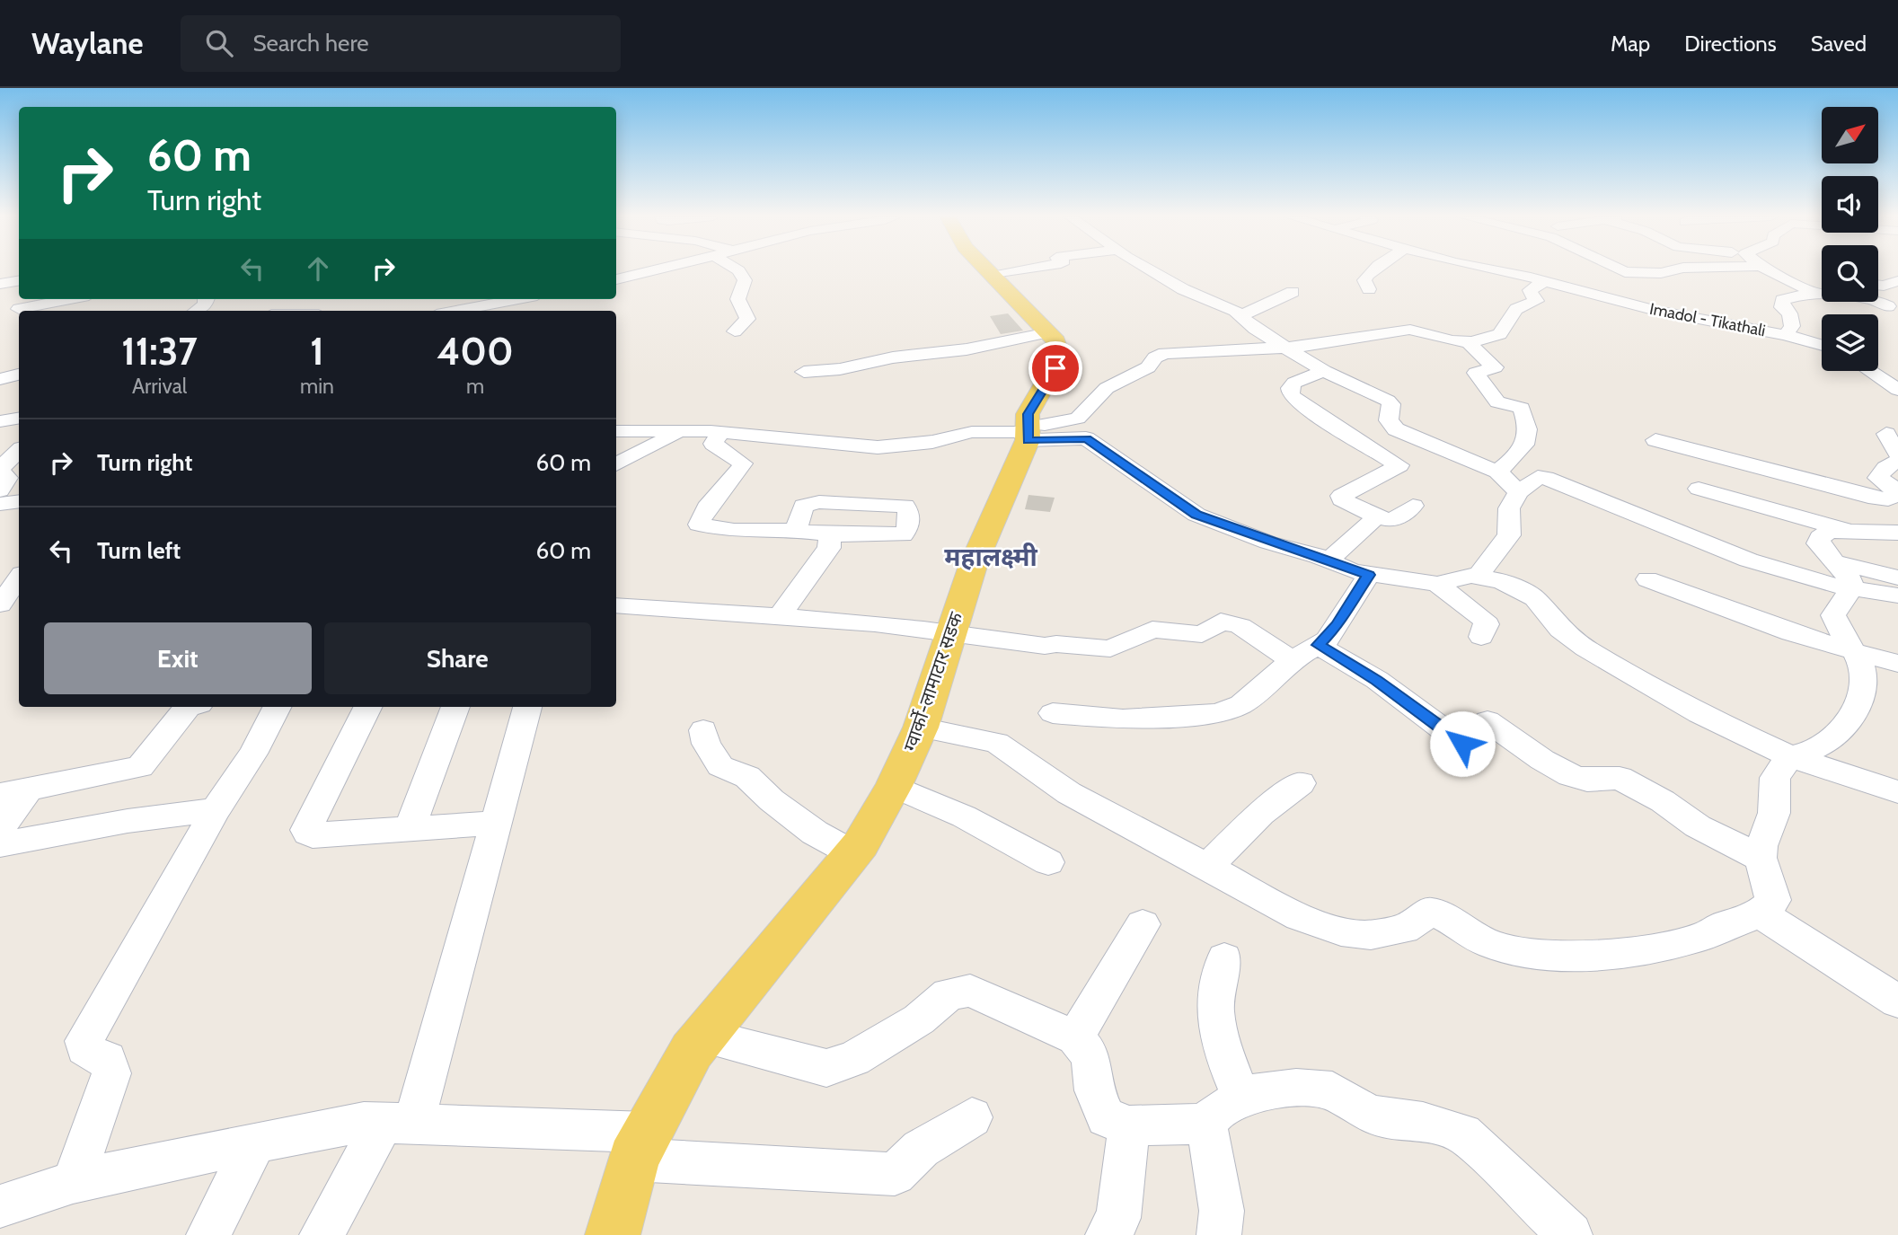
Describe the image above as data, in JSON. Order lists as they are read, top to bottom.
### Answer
{
  "streets": {
    "main road": ["ग्वार्को-लामाटार सडक"],
    "street": ["Imadol - Tikathali"]
  },
  "districts": ["महालक्ष्मी"],
  "north": "top right",
  "page": {
    "header": "Waylane",
    "search": "Search here",
    "nav": ["Map", "Directions", "Saved"],
    "turn": ["60 m", "Turn right"],
    "eta": [
      "11:37",
      "Arrival",
      "1",
      "min",
      "400",
      "m"
    ],
    "list": [
      {
        "name": "Turn right",
        "value": "60 m"
      },
      {
        "name": "Turn left",
        "value": "60 m"
      }
    ],
    "buttons": ["Exit", "Share"]
  }
}
